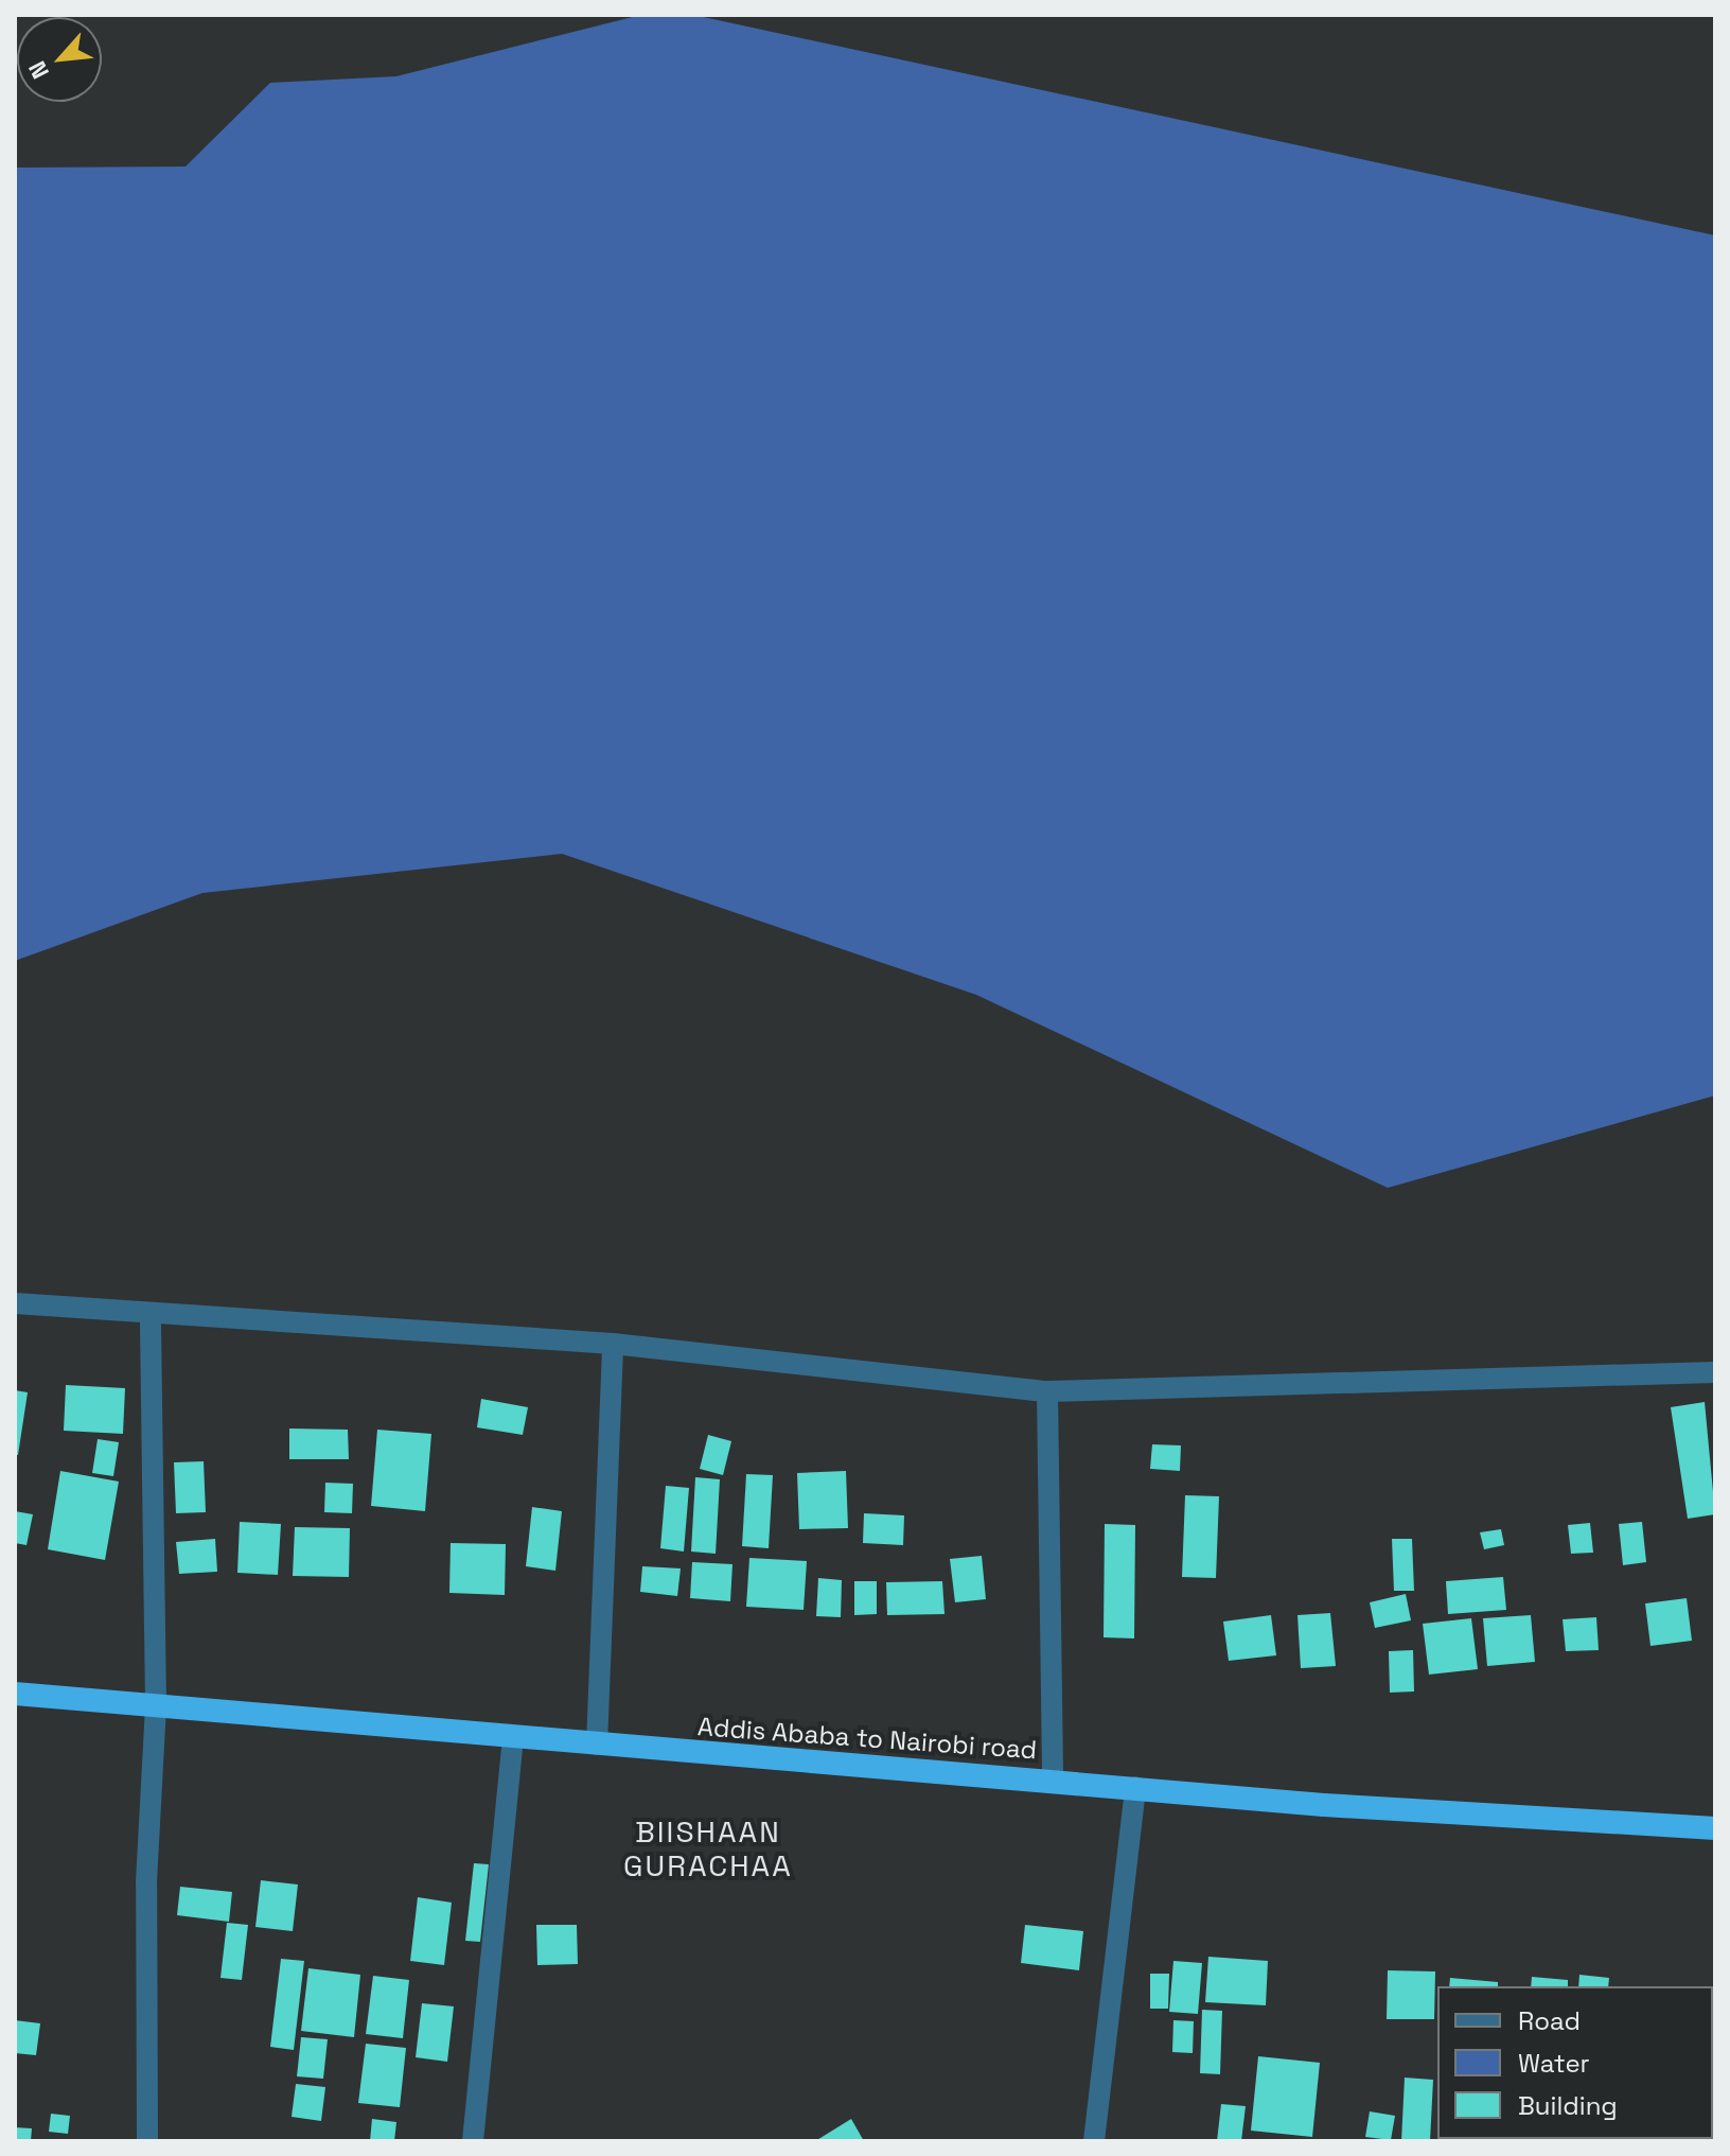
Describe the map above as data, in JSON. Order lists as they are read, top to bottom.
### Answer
{
  "streets": {
    "highway": ["Addis Ababa to Nairobi road"]
  },
  "districts": ["BIISHAAN GURACHAA"],
  "legend": ["Road", "Water", "Building"],
  "north": "bottom left"
}
